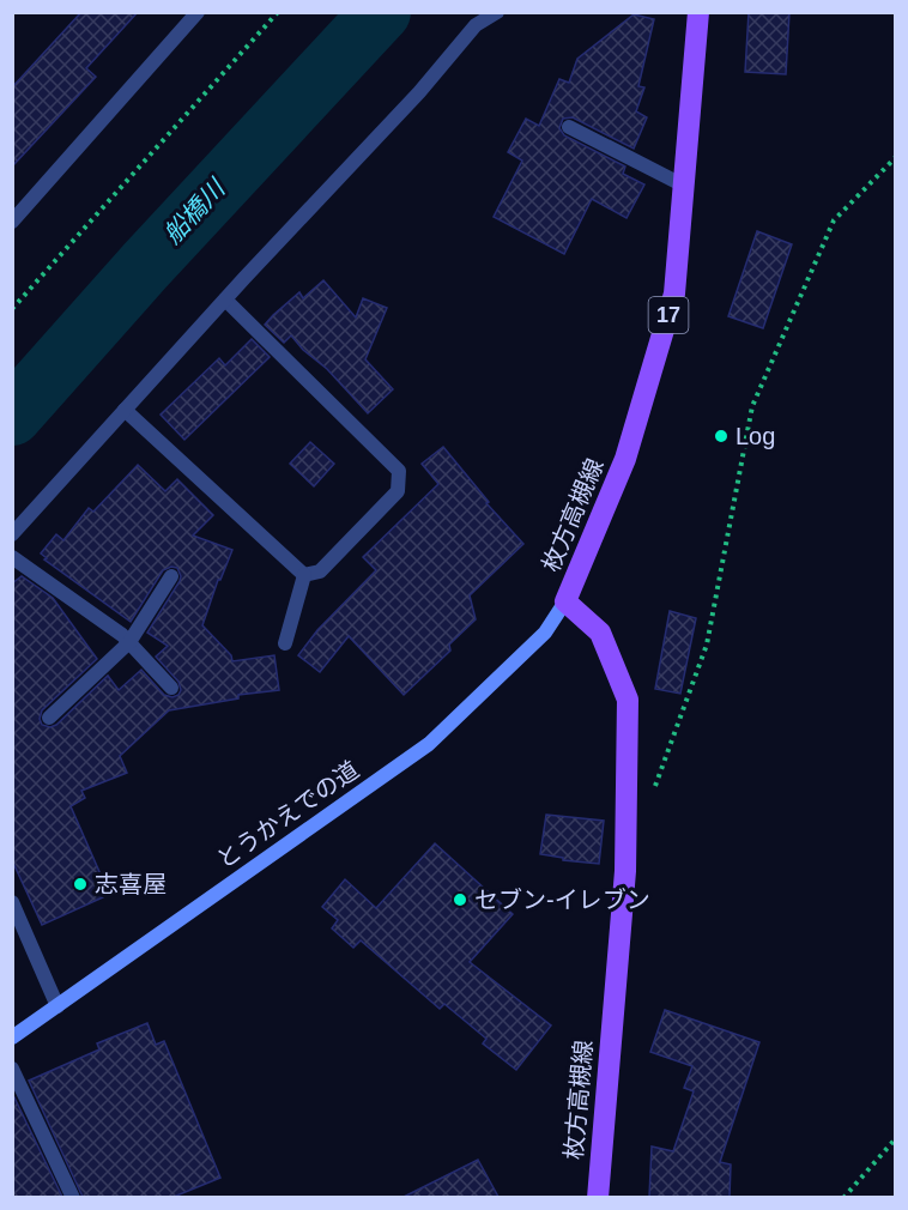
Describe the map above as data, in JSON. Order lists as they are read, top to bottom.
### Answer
{
  "streets": {
    "main road": ["17", "枚方高槻線"],
    "street": ["とうかえでの道"]
  },
  "crossings": [
    ["枚方高槻線", "とうかえでの道"]
  ],
  "water": ["船橋川"],
  "places": ["Log", "志喜屋", "セブン-イレブン"]
}
